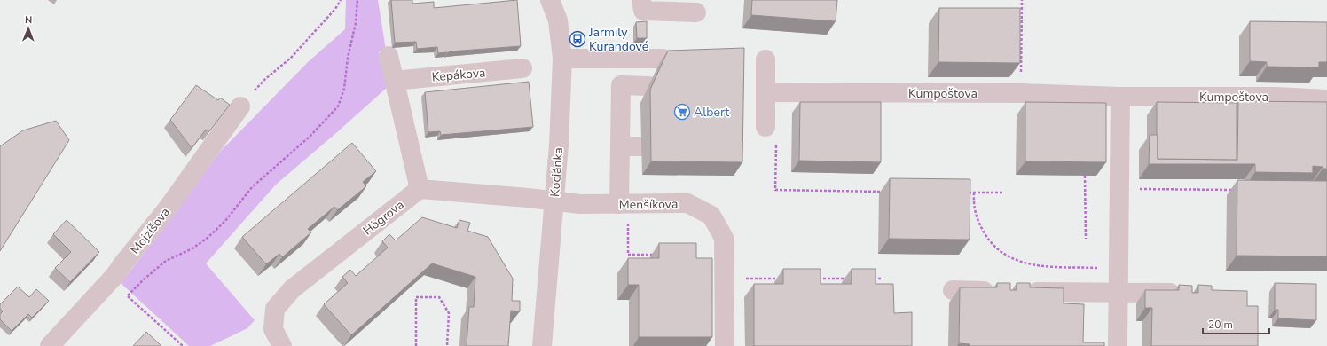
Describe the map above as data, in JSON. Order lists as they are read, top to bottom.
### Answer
{
  "streets": {
    "street": [
      "Kepákova",
      "Kumpoštova",
      "Kociánka",
      "Menšíkova",
      "Högrova",
      "Mojžíšova"
    ]
  },
  "crossings": [
    ["Kociánka", "Menšíkova"]
  ],
  "places": {
    "bus stop": ["Jarmily Kurandové"],
    "supermarket": ["Albert"]
  },
  "scale_bar": "20 m",
  "north": "top"
}
